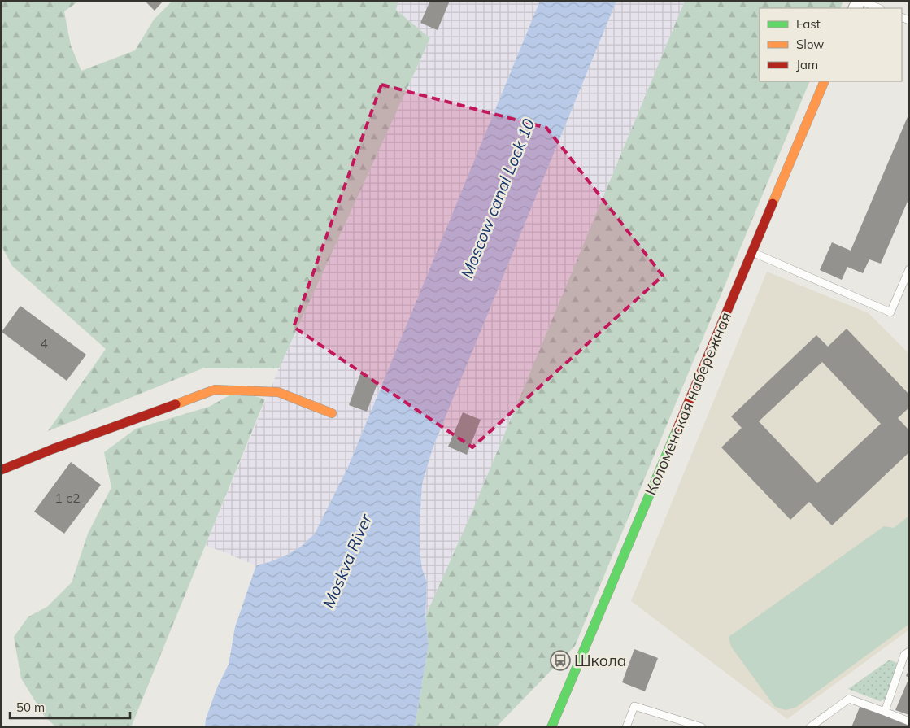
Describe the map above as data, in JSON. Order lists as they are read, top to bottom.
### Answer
{
  "streets": {
    "street": ["Коломенская набережная"]
  },
  "water": ["Moscow canal Lock 10", "Moskva River"],
  "places": {
    "bus stop": ["Школа"]
  },
  "house_numbers": ["4", "1 с2"],
  "legend": ["Fast", "Slow", "Jam"],
  "scale_bar": "50 m"
}
